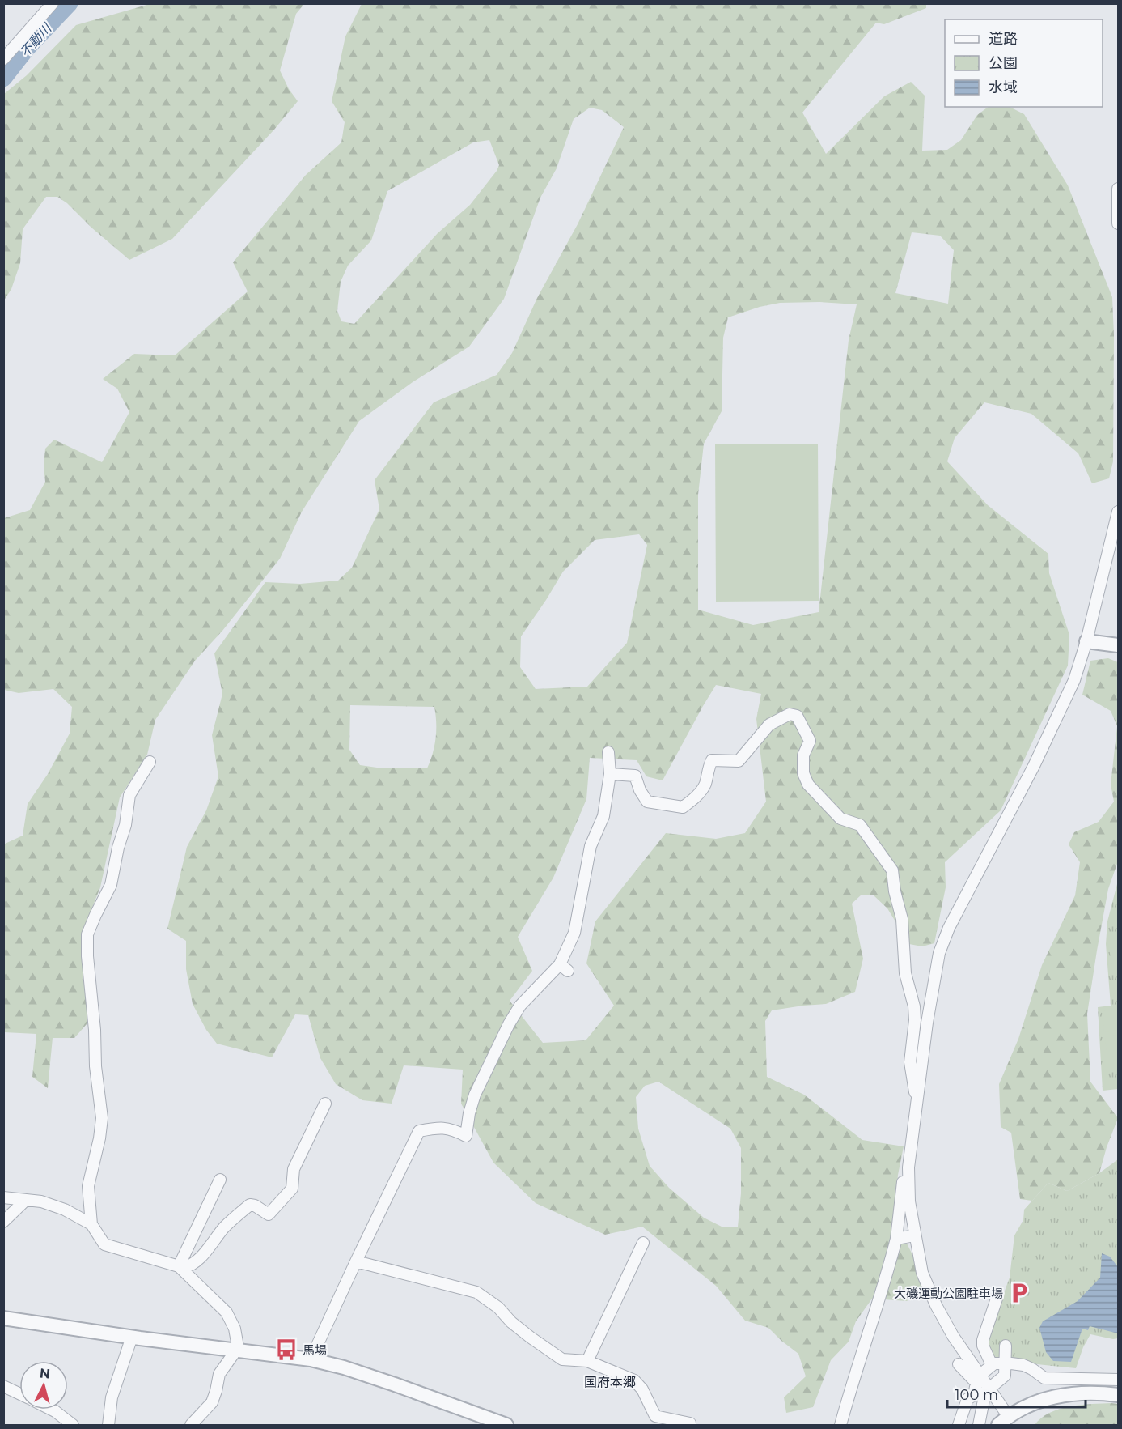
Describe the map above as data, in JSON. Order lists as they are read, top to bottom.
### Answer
{
  "districts": ["国府本郷"],
  "water": ["不動川"],
  "places": {
    "parking": ["大磯運動公園駐車場"],
    "bus stop": ["馬場"]
  },
  "legend": ["道路", "公園", "水域"],
  "scale_bar": "100 m",
  "north": "top"
}
